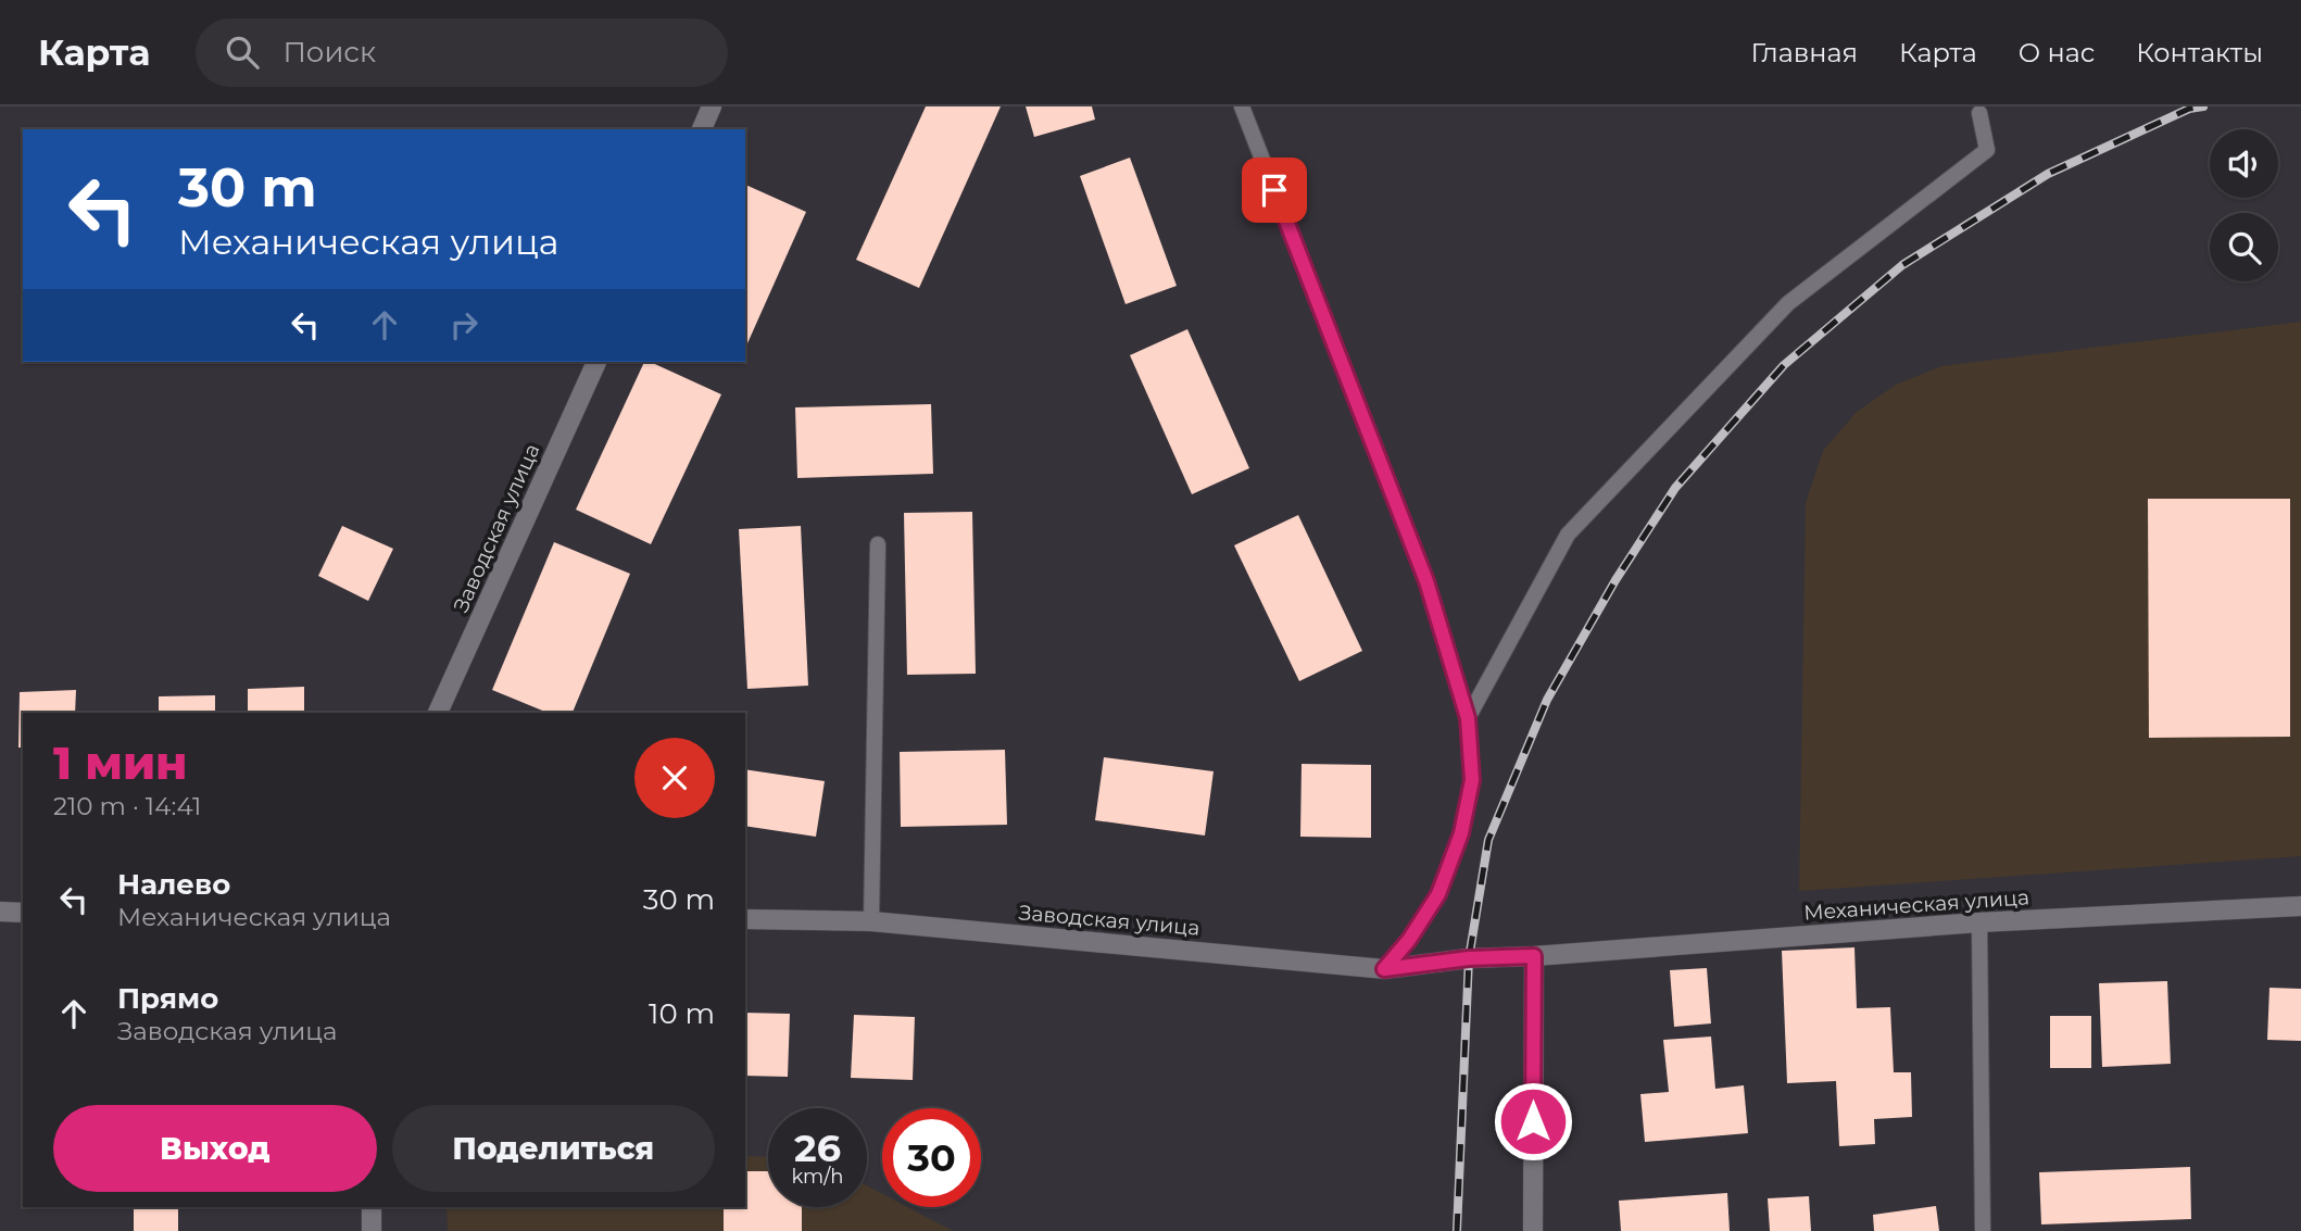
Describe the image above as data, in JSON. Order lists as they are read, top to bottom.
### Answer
{
  "streets": {
    "street": ["Заводская улица", "Механическая улица"]
  },
  "crossings": [
    ["Заводская улица", "Механическая улица"]
  ],
  "page": {
    "header": "Карта",
    "search": "Поиск",
    "nav": [
      "Главная",
      "Карта",
      "О нас",
      "Контакты"
    ],
    "turn": ["30 m", "Механическая улица"],
    "heading": ["1 мин", "210 m · 14:41"],
    "list": [
      {
        "name": "Налево",
        "note": "Механическая улица",
        "value": "30 m"
      },
      {
        "name": "Прямо",
        "note": "Заводская улица",
        "value": "10 m"
      }
    ],
    "buttons": ["Выход", "Поделиться"],
    "speed": "26 km/h",
    "limit": "30"
  }
}
